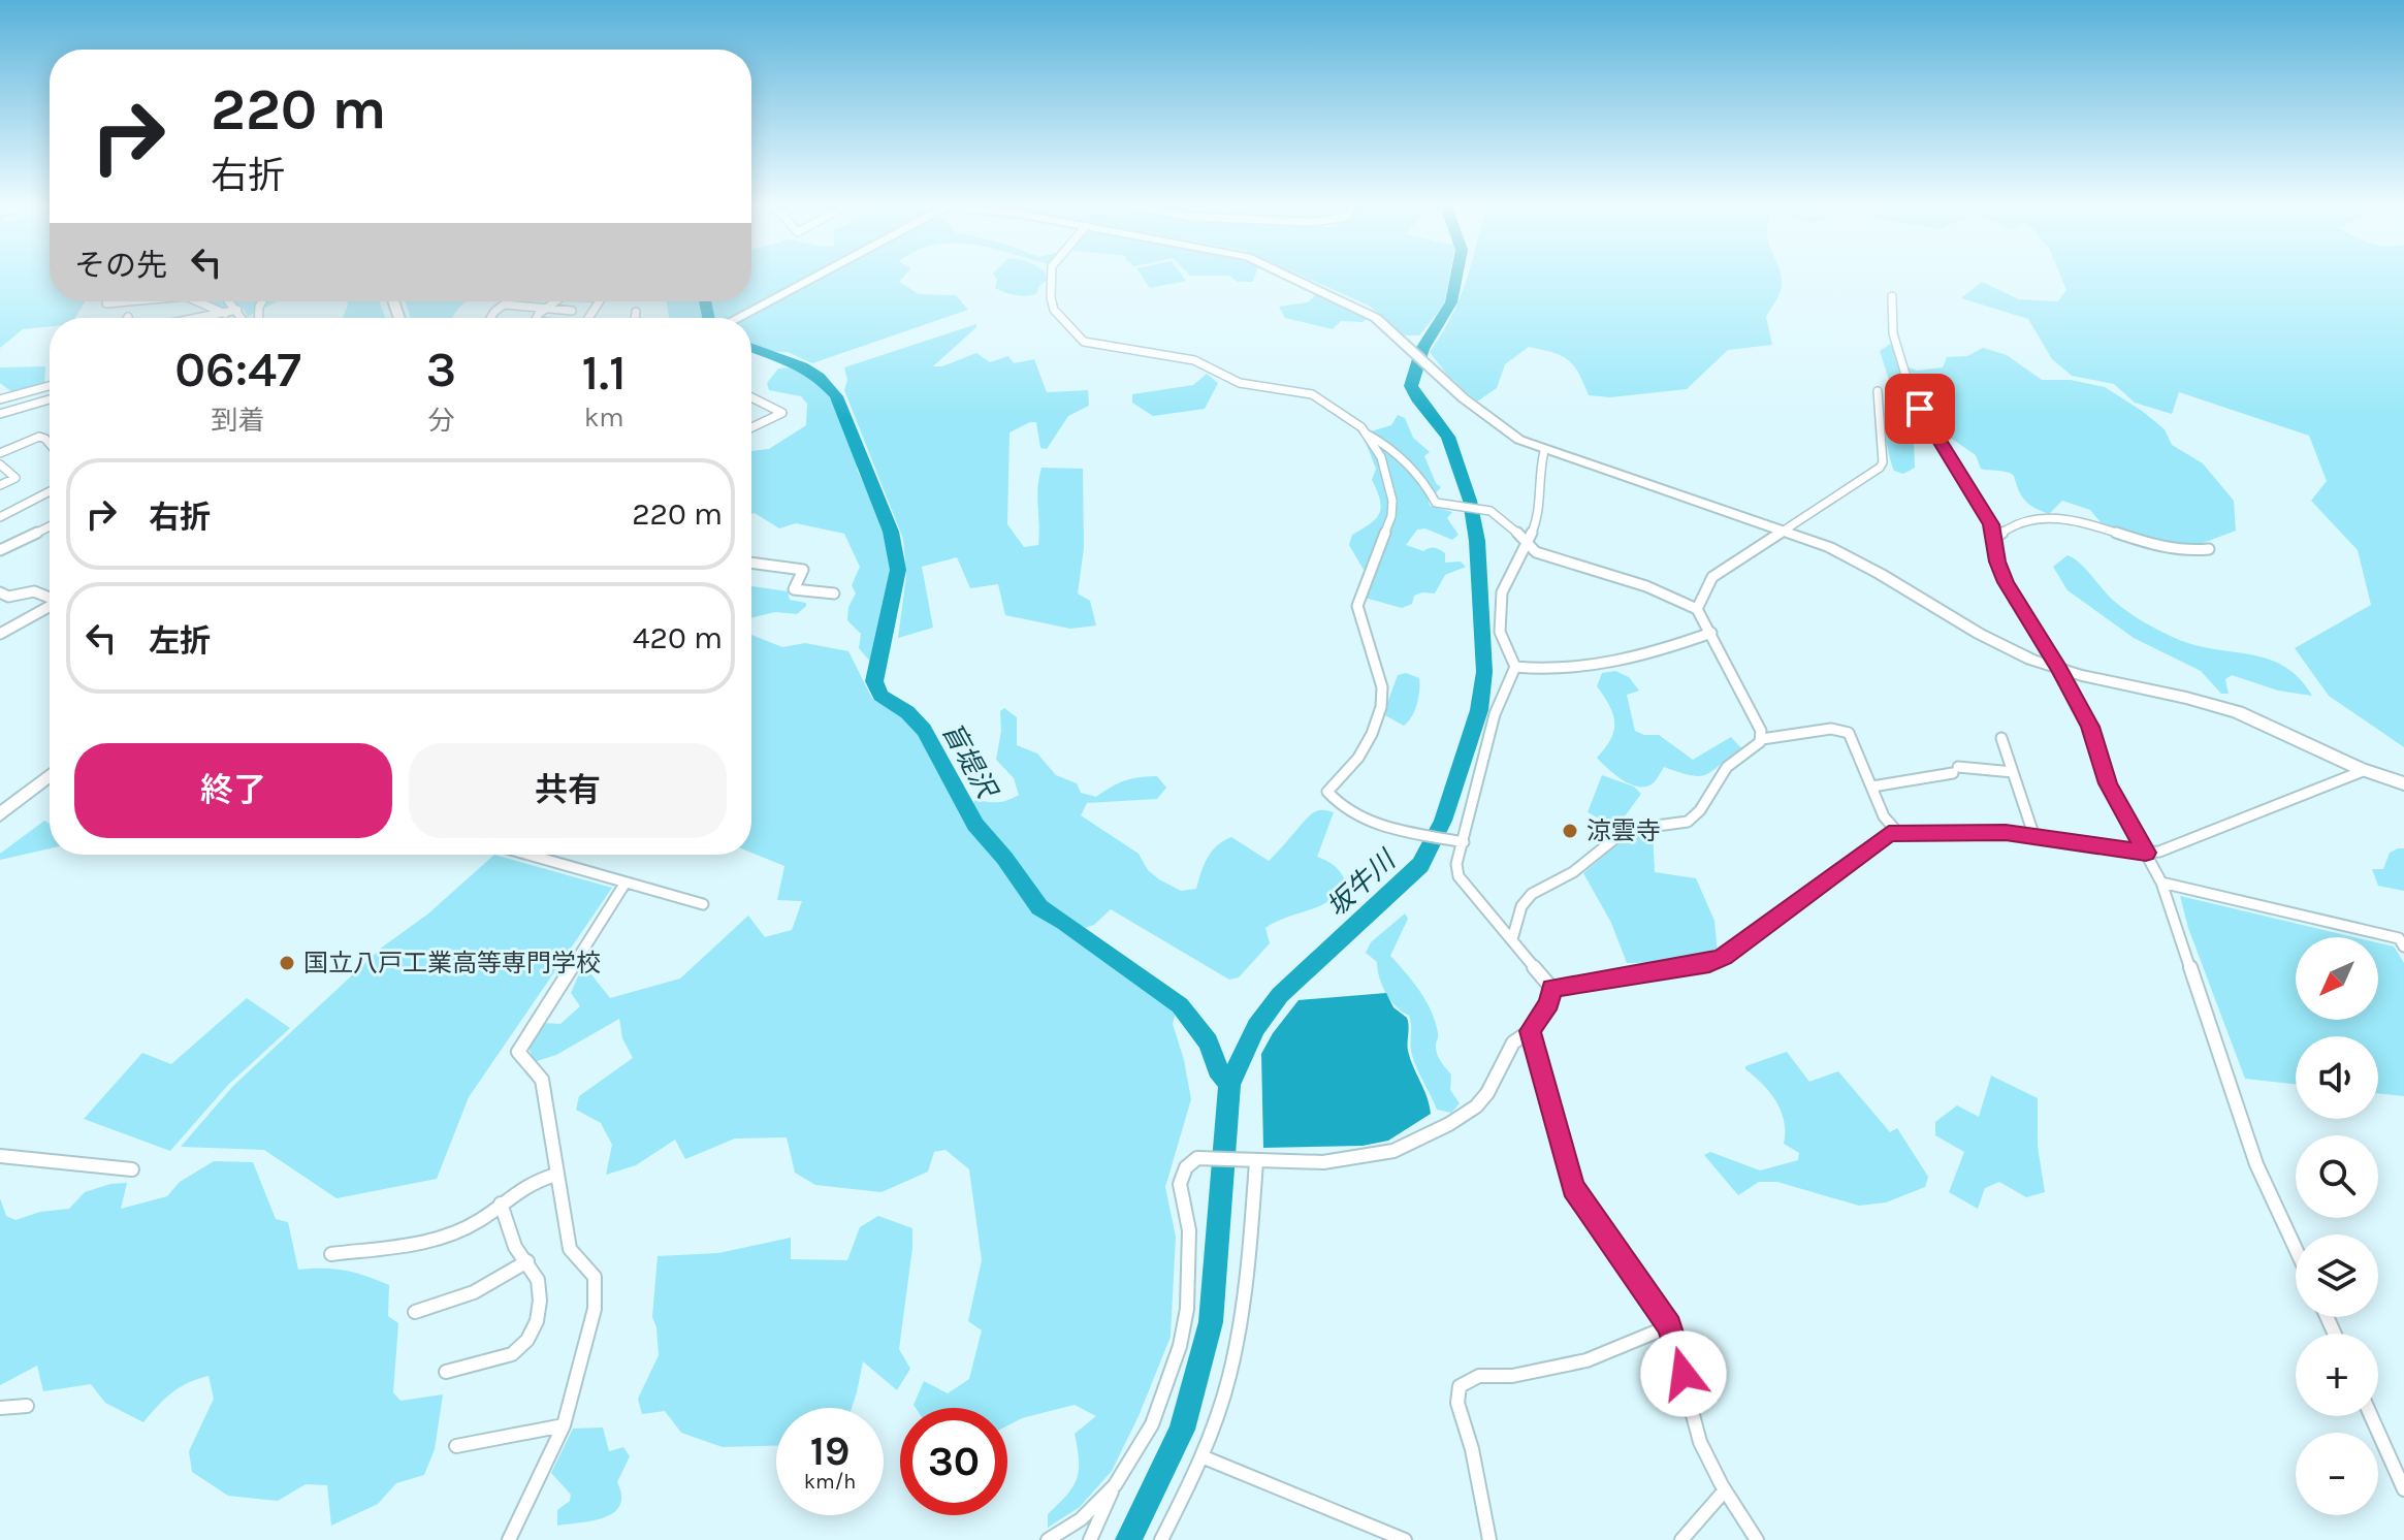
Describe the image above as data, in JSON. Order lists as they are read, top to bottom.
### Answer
{
  "water": ["盲堤沢", "坂牛川"],
  "places": ["涼雲寺", "国立八戸工業高等専門学校"],
  "north": "bottom left",
  "page": {
    "turn": ["220 m", "右折"],
    "then": "その先",
    "eta": [
      "06:47",
      "到着",
      "3",
      "分",
      "1.1",
      "km"
    ],
    "list": [
      {
        "name": "右折",
        "value": "220 m"
      },
      {
        "name": "左折",
        "value": "420 m"
      }
    ],
    "buttons": ["終了", "共有"],
    "map_buttons": ["+", "−"],
    "speed": "19 km/h",
    "limit": "30"
  }
}
